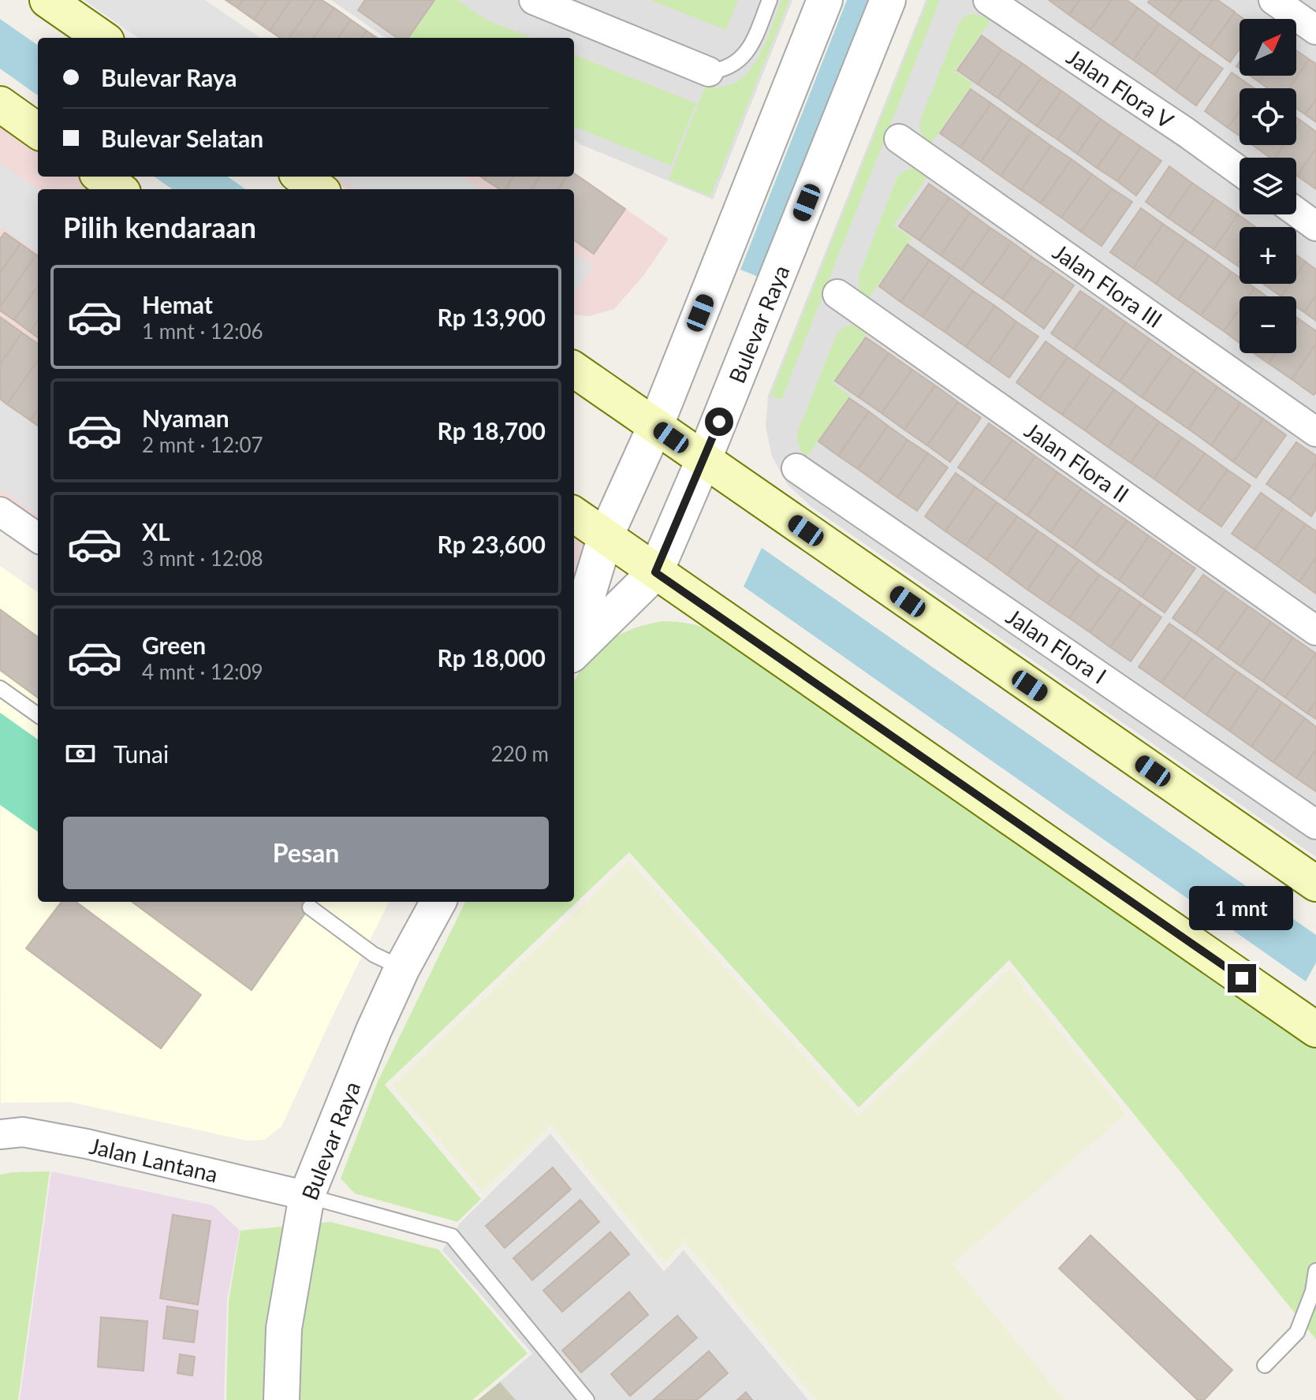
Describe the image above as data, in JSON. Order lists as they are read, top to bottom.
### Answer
{
  "streets": {
    "street": [
      "Jalan Flora V",
      "Jalan Flora III",
      "Bulevar Raya",
      "Jalan Flora II",
      "Jalan Flora I",
      "Jalan Lantana"
    ]
  },
  "crossings": [
    ["Bulevar Raya", "Jalan Lantana"]
  ],
  "north": "top right",
  "page": {
    "map_buttons": ["+", "−"],
    "banner": ["Bulevar Raya", "Bulevar Selatan"],
    "heading": "Pilih kendaraan",
    "list": [
      {
        "name": "Hemat",
        "note": "1 mnt · 12:06",
        "value": "Rp 13,900"
      },
      {
        "name": "Nyaman",
        "note": "2 mnt · 12:07",
        "value": "Rp 18,700"
      },
      {
        "name": "XL",
        "note": "3 mnt · 12:08",
        "value": "Rp 23,600"
      },
      {
        "name": "Green",
        "note": "4 mnt · 12:09",
        "value": "Rp 18,000"
      }
    ],
    "pay": ["Tunai", "220 m"],
    "buttons": "Pesan",
    "bubble": "1 mnt"
  }
}
